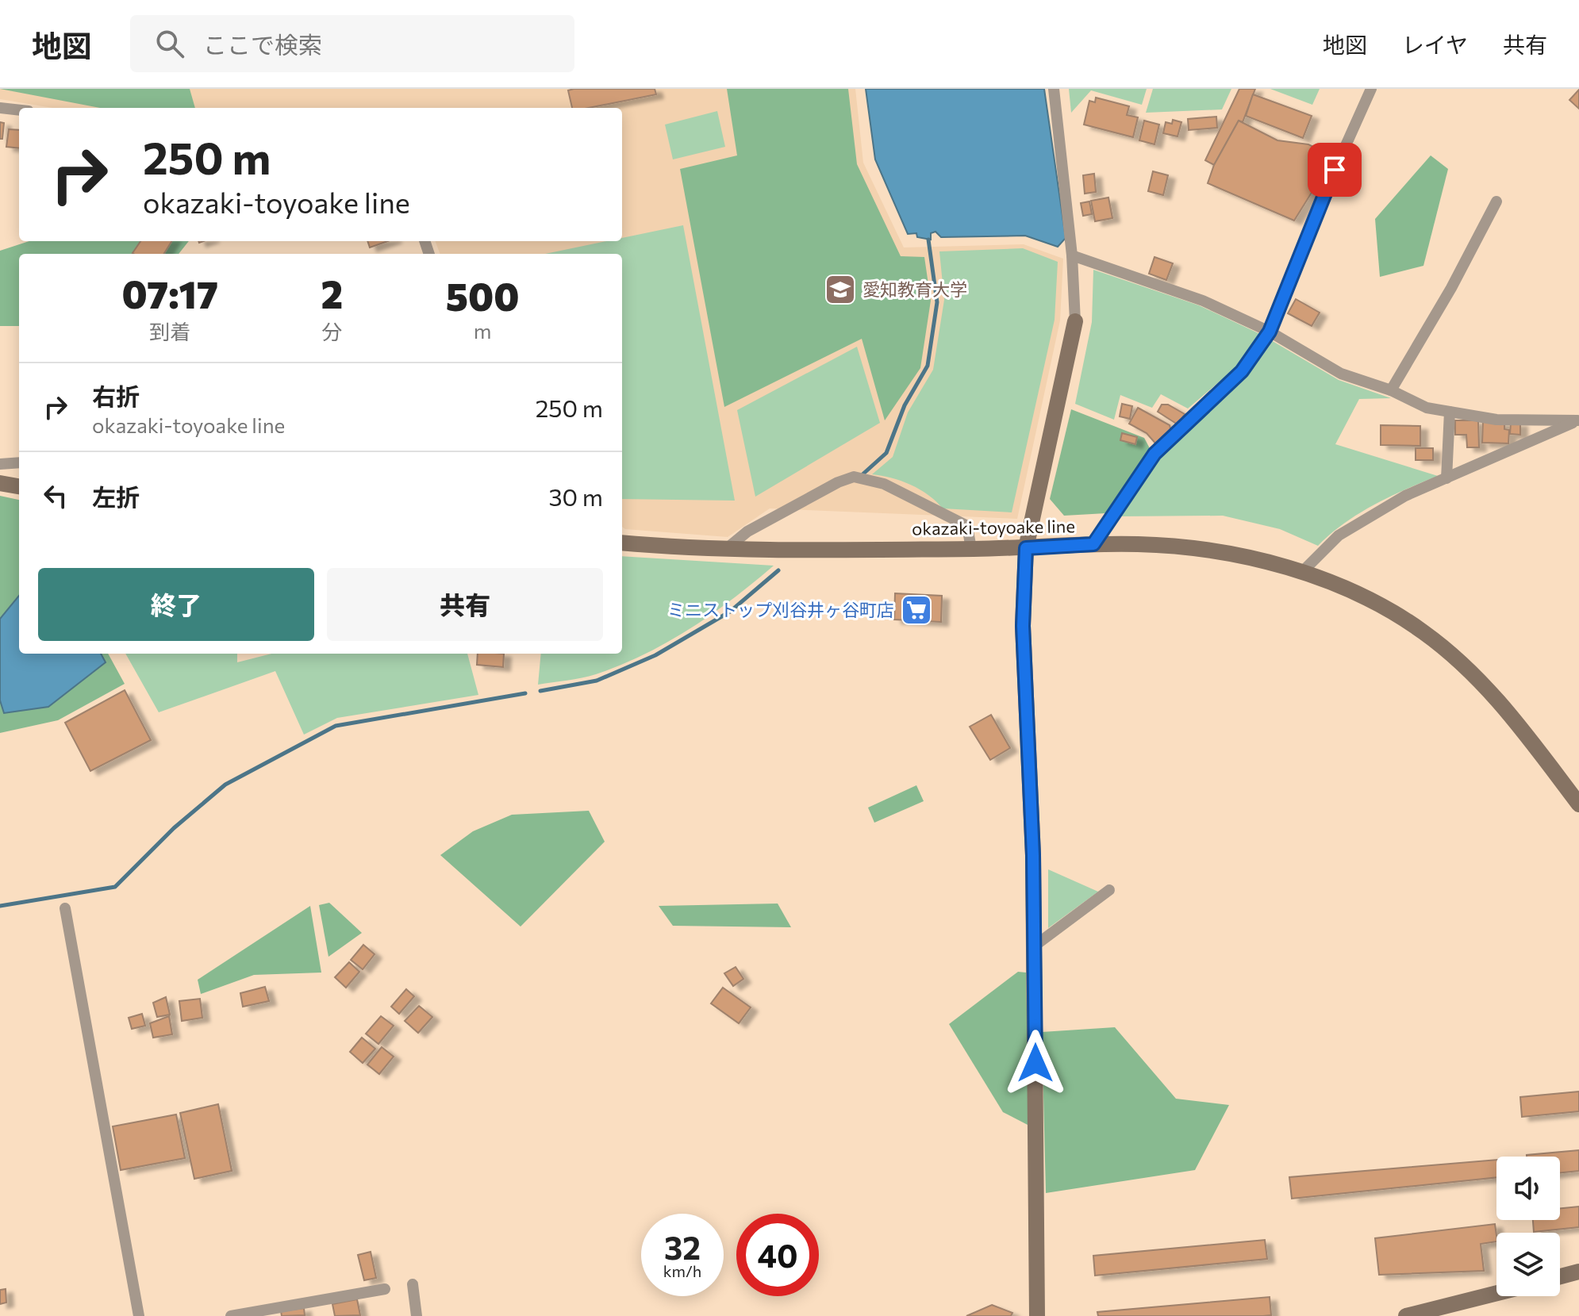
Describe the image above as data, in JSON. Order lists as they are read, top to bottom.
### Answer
{
  "streets": {
    "street": ["okazaki-toyoake line"]
  },
  "places": {
    "school or university": ["愛知教育大学"],
    "supermarket": ["ミニストップ刈谷井ヶ谷町店"]
  },
  "page": {
    "header": "地図",
    "search": "ここで検索",
    "nav": ["地図", "レイヤ", "共有"],
    "turn": ["250 m", "okazaki-toyoake line"],
    "eta": [
      "07:17",
      "到着",
      "2",
      "分",
      "500",
      "m"
    ],
    "list": [
      {
        "name": "右折",
        "note": "okazaki-toyoake line",
        "value": "250 m"
      },
      {
        "name": "左折",
        "value": "30 m"
      }
    ],
    "buttons": ["終了", "共有"],
    "speed": "32 km/h",
    "limit": "40"
  }
}
